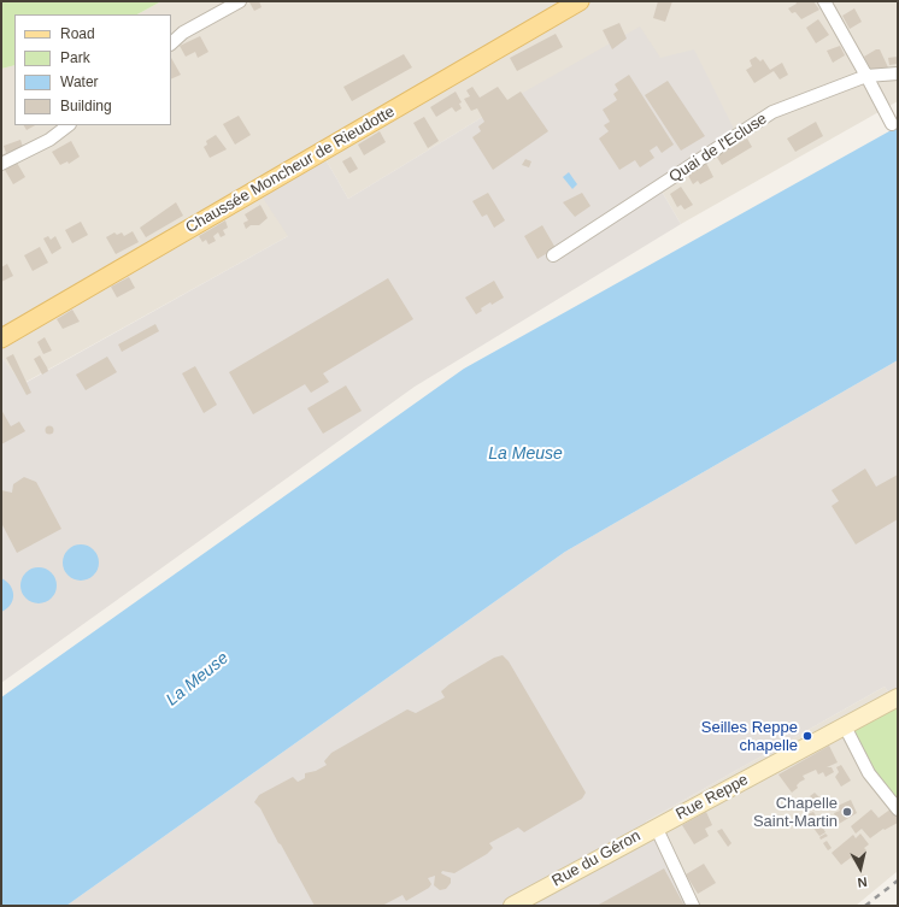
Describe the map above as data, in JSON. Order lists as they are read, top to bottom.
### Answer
{
  "streets": {
    "main road": ["Chaussée Moncheur de Rieudotte", "Rue Reppe", "Rue du Géron"],
    "street": ["Quai de l'Ecluse"]
  },
  "crossings": [
    ["Rue Reppe", "Rue du Géron"]
  ],
  "water": ["La Meuse"],
  "places": ["Seilles Reppe chapelle", "Chapelle Saint-Martin"],
  "legend": [
    "Road",
    "Park",
    "Water",
    "Building"
  ],
  "north": "bottom"
}
